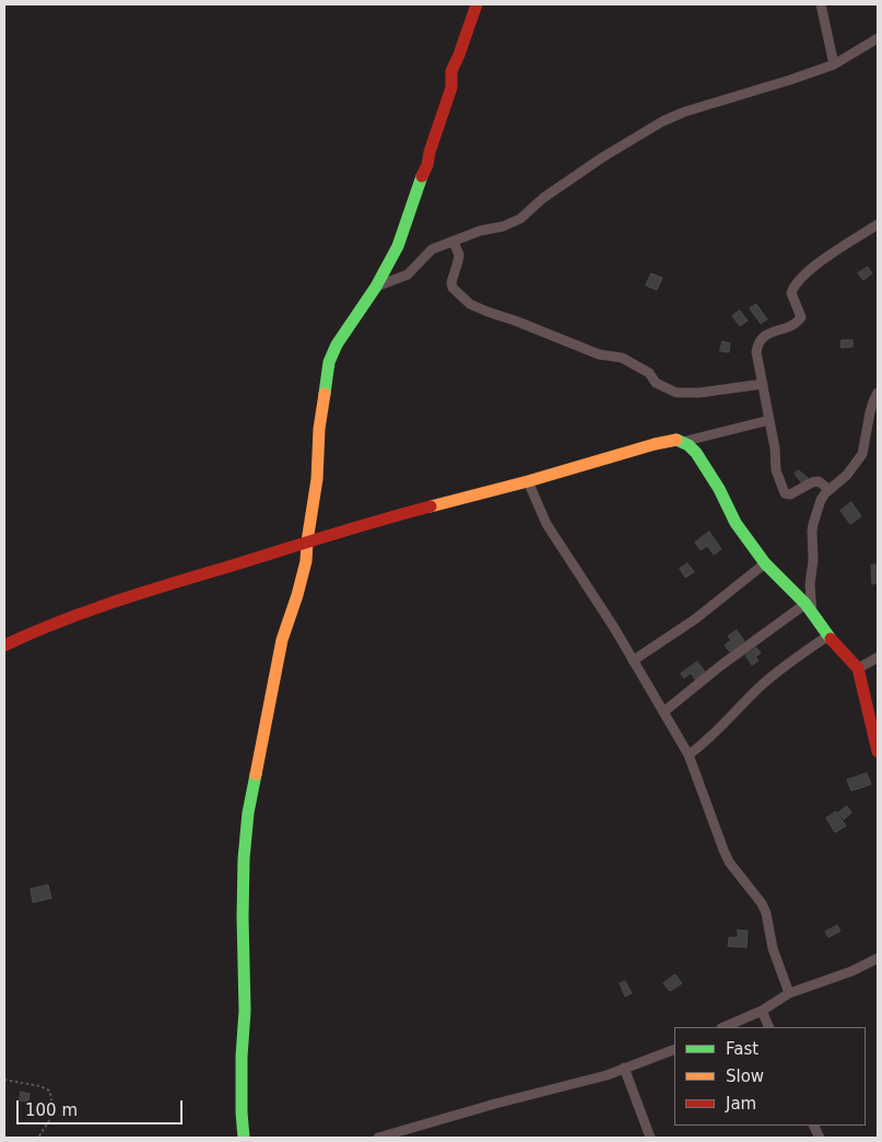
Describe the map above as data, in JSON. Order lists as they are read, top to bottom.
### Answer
{
  "legend": ["Fast", "Slow", "Jam"],
  "scale_bar": "100 m"
}
